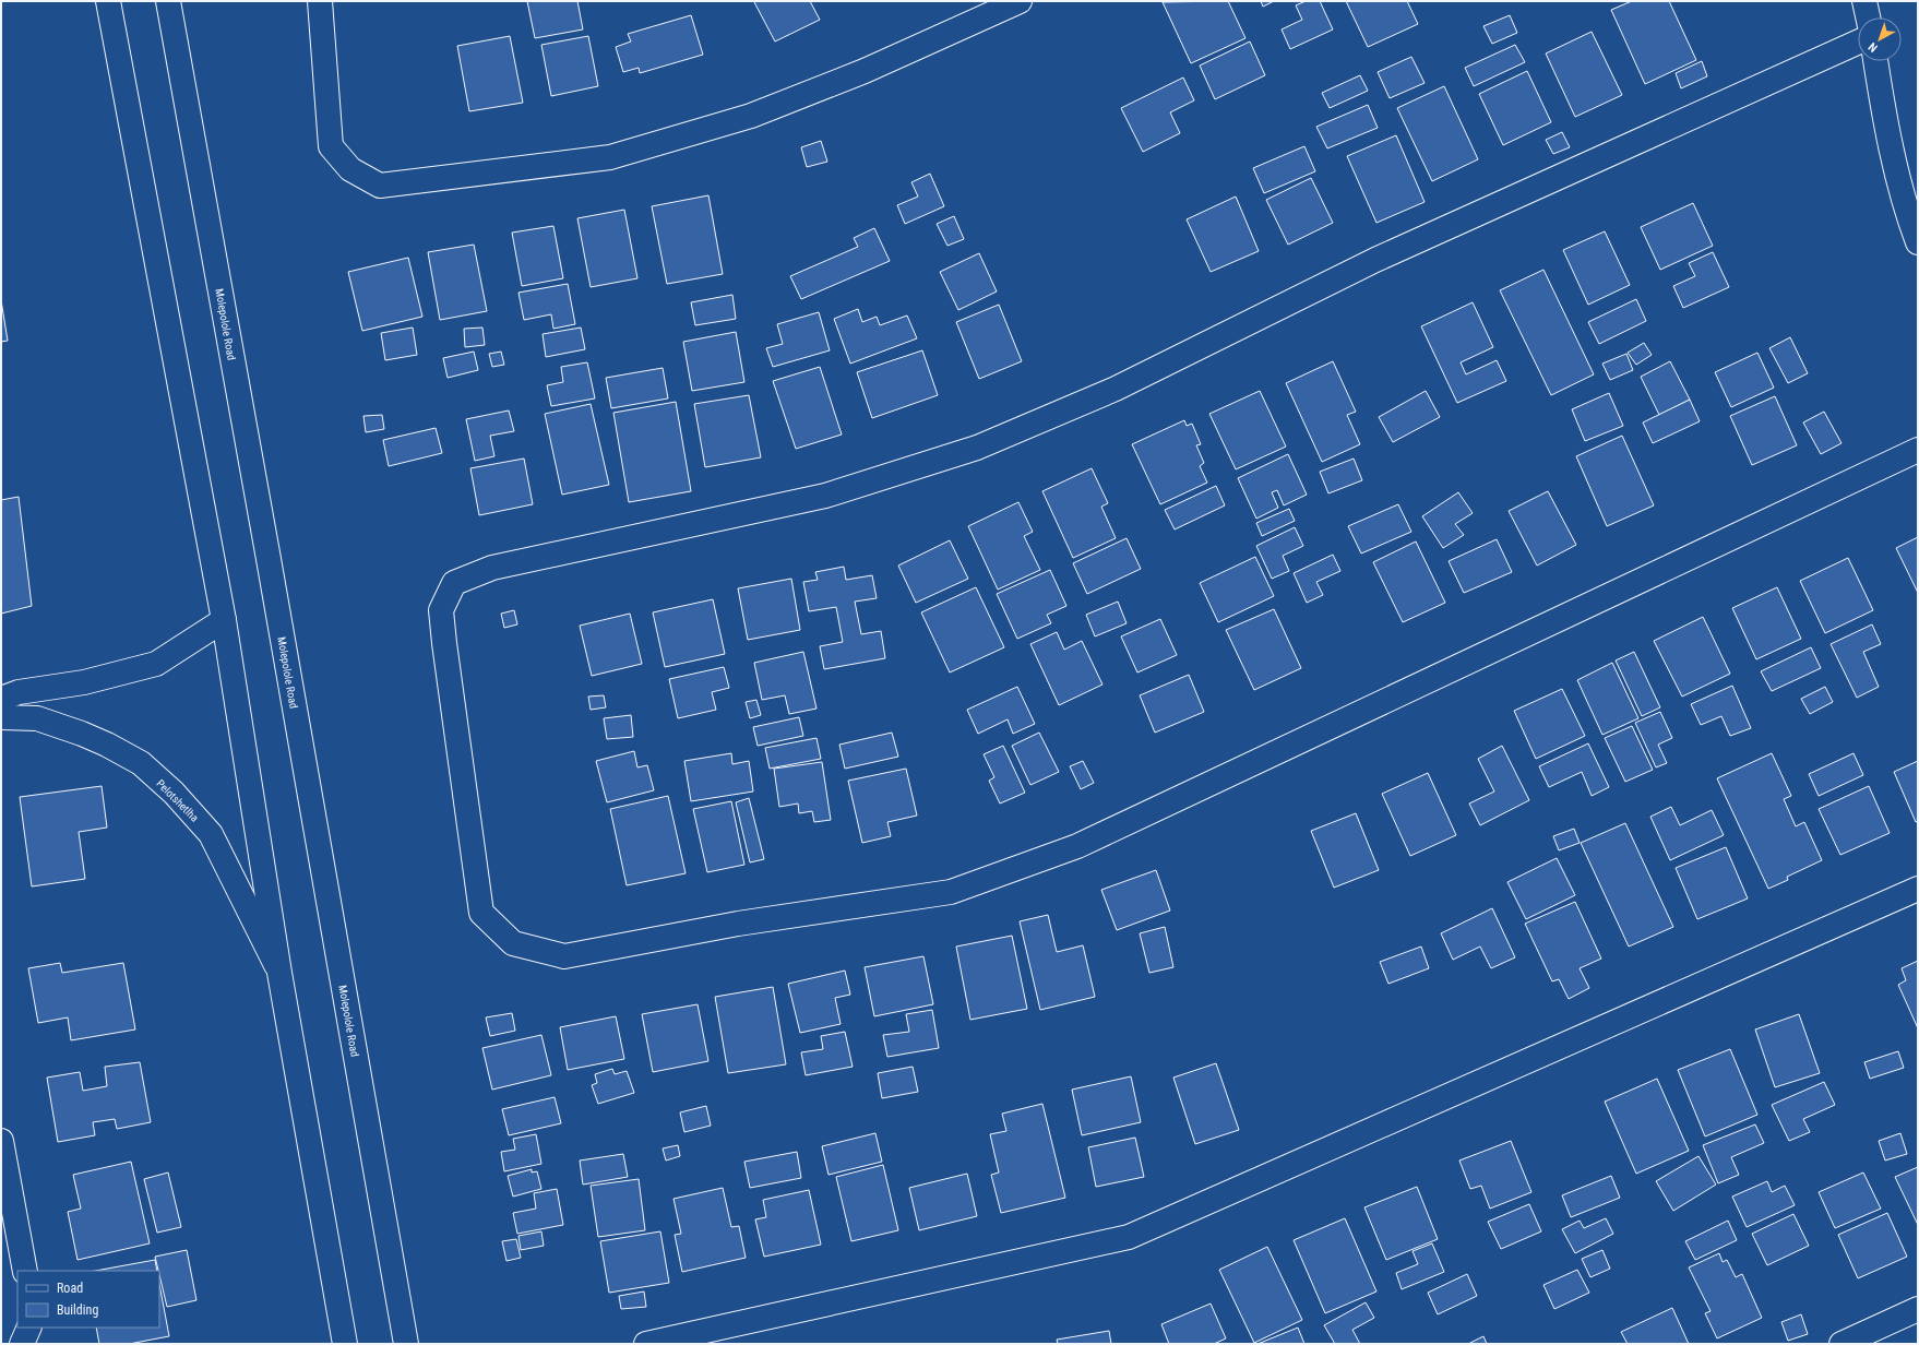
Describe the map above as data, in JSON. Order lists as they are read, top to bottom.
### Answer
{
  "streets": {
    "street": ["Molepolole Road", "Pelotshetlha"]
  },
  "legend": ["Road", "Building"],
  "north": "bottom left"
}
